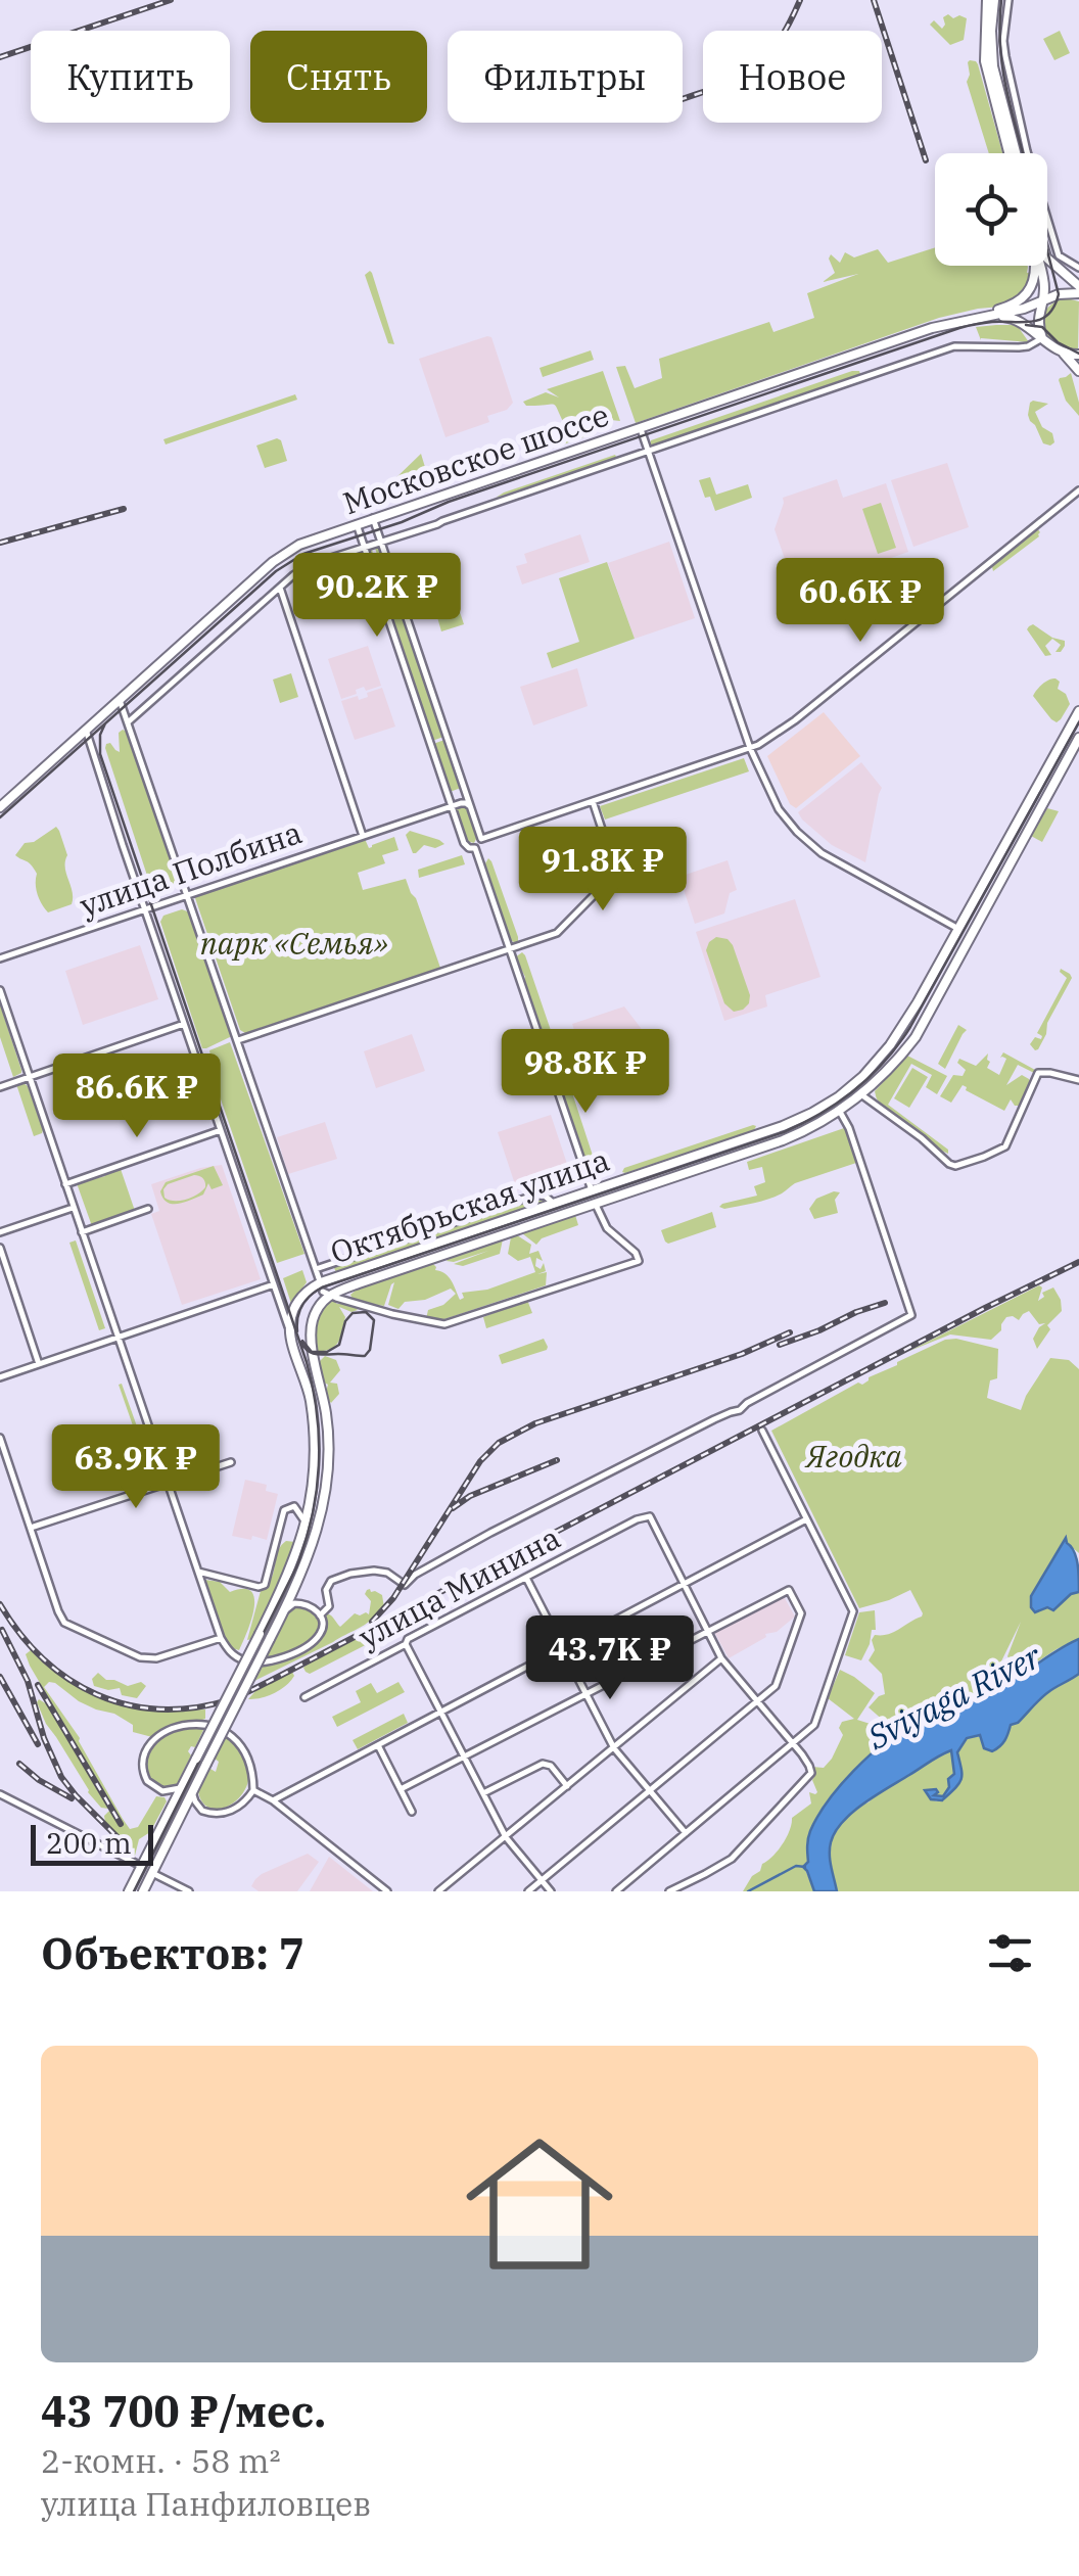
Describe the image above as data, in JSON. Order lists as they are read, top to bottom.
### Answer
{
  "streets": {
    "main road": ["Московское шоссе", "Октябрьская улица"],
    "street": ["улица Полбина", "улица Минина"]
  },
  "water": ["Sviyaga River"],
  "parks": ["парк «Семья»", "Ягодка"],
  "scale_bar": "200 m",
  "page": {
    "chip": [
      "Купить",
      "Снять",
      "Фильтры",
      "Новое"
    ],
    "price": [
      "90.2K ₽",
      "60.6K ₽",
      "91.8K ₽",
      "98.8K ₽",
      "86.6K ₽",
      "63.9K ₽",
      "43.7K ₽"
    ],
    "scale": "200 m",
    "heading": "Объектов: 7",
    "list": [
      {
        "name": "43 700 ₽/мес.",
        "note": "2-комн. · 58 m² · улица Панфиловцев"
      }
    ]
  }
}
